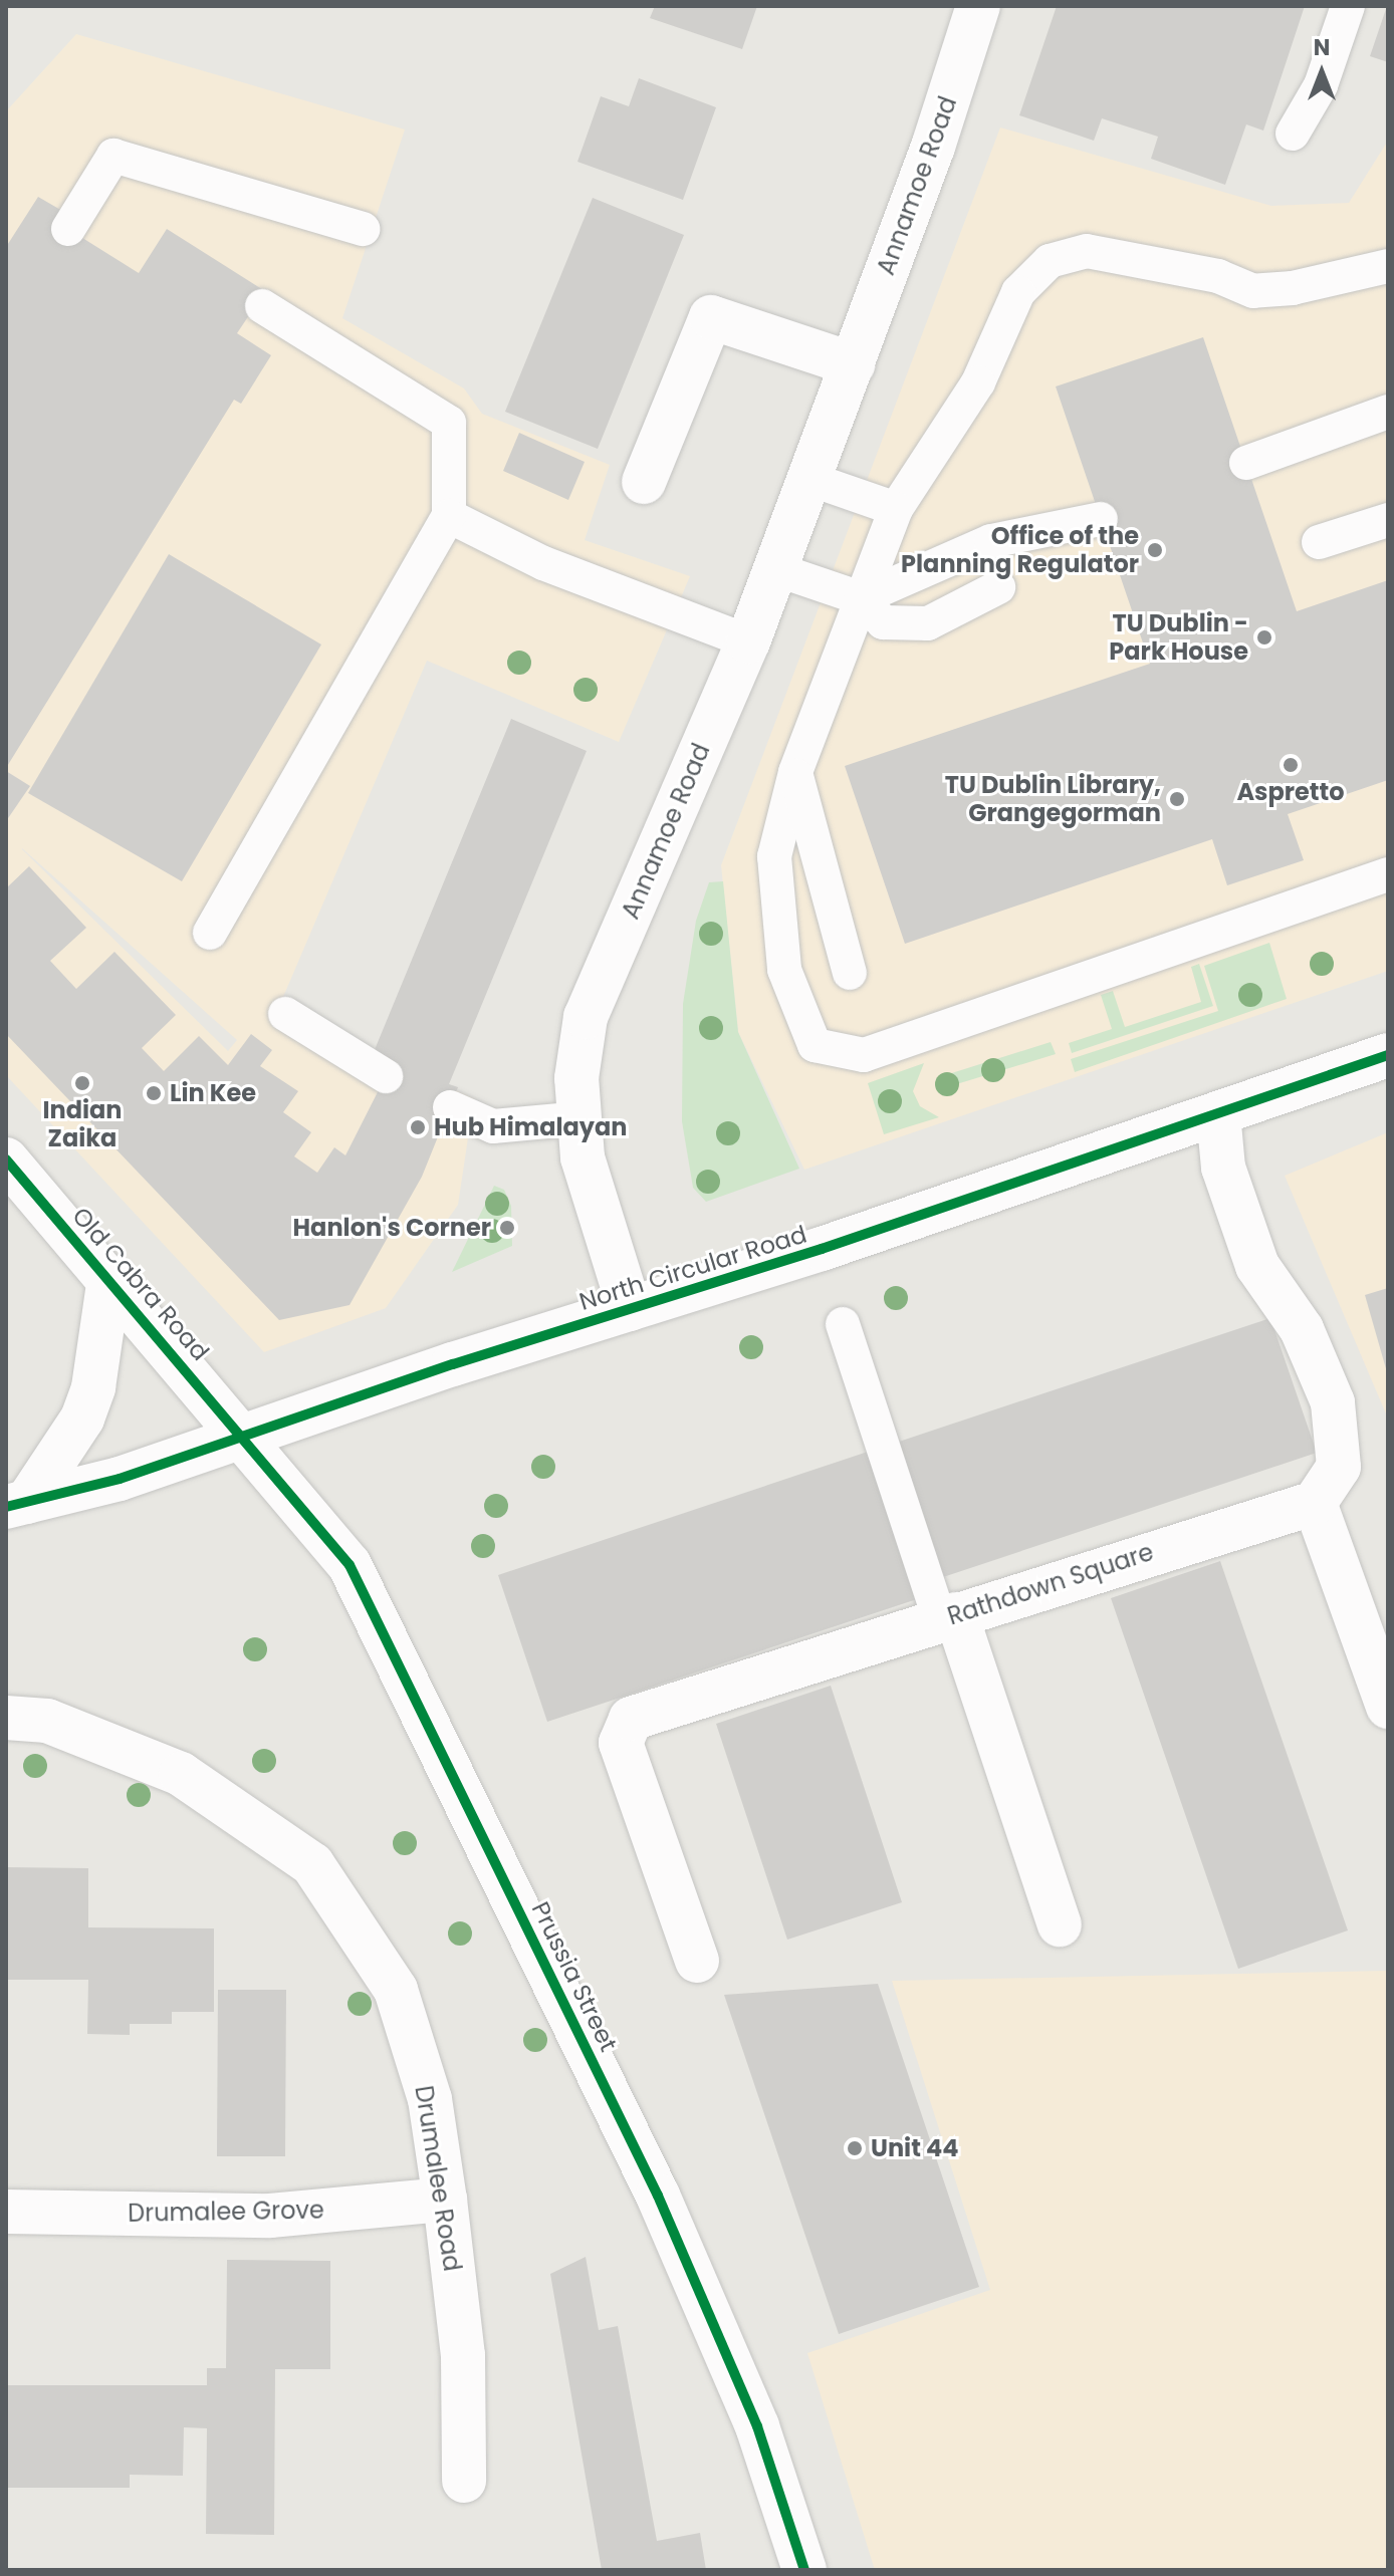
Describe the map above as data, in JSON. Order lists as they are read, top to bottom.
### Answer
{
  "streets": {
    "street": [
      "Annamoe Road",
      "North Circular Road",
      "Old Cabra Road",
      "Rathdown Square",
      "Prussia Street",
      "Drumalee Road",
      "Drumalee Grove"
    ]
  },
  "crossings": [
    ["Annamoe Road", "North Circular Road"],
    ["North Circular Road", "Old Cabra Road"],
    ["North Circular Road", "Prussia Street"],
    ["Old Cabra Road", "Prussia Street"],
    ["Drumalee Road", "Drumalee Grove"]
  ],
  "places": [
    "Office of the Planning Regulator",
    "TU Dublin - Park House",
    "Aspretto",
    "TU Dublin Library, Grangegorman",
    "Indian Zaika",
    "Lin Kee",
    "Hub Himalayan",
    "Hanlon's Corner",
    "Unit 44"
  ],
  "north": "top"
}
